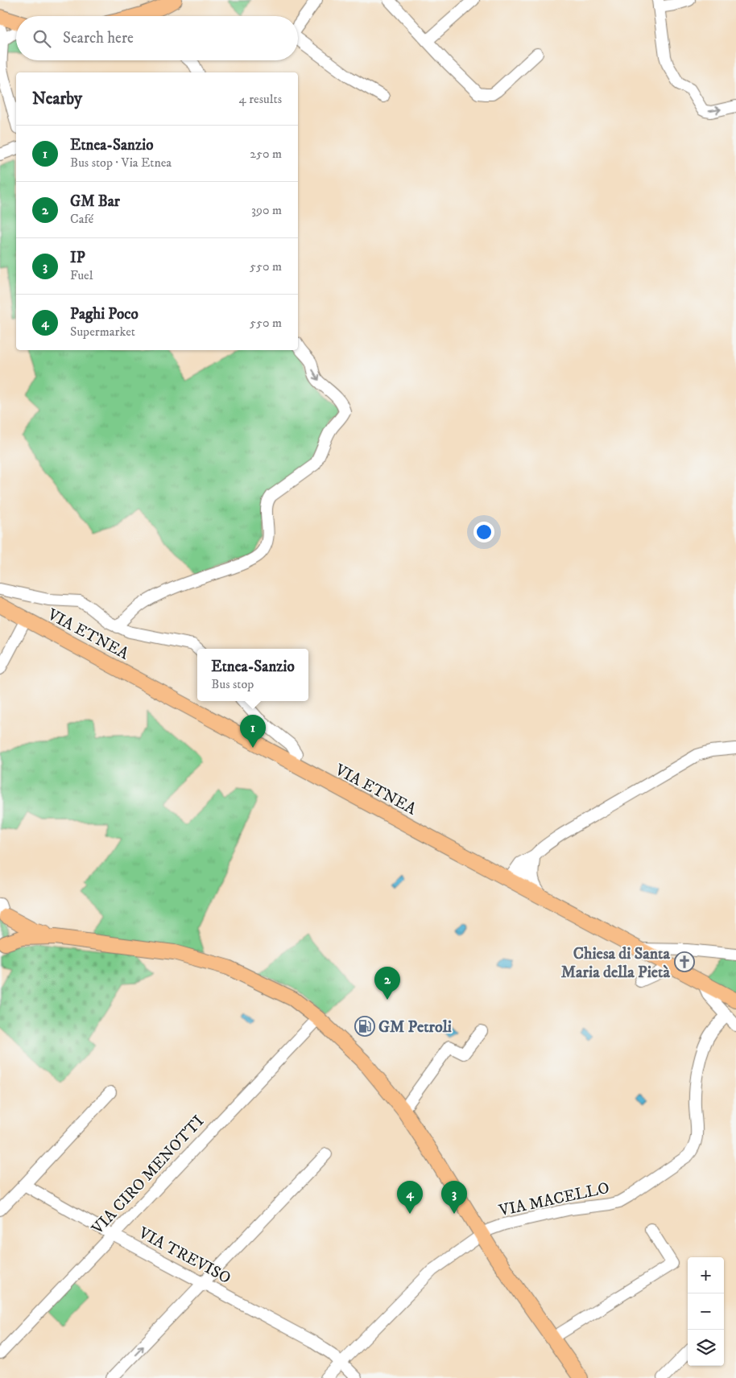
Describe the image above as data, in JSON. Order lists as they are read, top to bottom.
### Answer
{
  "streets": {
    "main road": ["VIA ETNEA"],
    "street": ["VIA CIRO MENOTTI", "VIA MACELLO", "VIA TREVISO"]
  },
  "crossings": [
    ["VIA CIRO MENOTTI", "VIA TREVISO"],
    ["VIA MACELLO", "VIA TREVISO"]
  ],
  "places": {
    "church": ["Chiesa di Santa Maria della Pietà"],
    "fuel station": ["GM Petroli"]
  },
  "page": {
    "search": "Search here",
    "heading": ["Nearby", "4 results"],
    "list": [
      {
        "mark": "1",
        "name": "Etnea-Sanzio",
        "note": "Bus stop · Via Etnea",
        "value": "250 m"
      },
      {
        "mark": "2",
        "name": "GM Bar",
        "note": "Café",
        "value": "390 m"
      },
      {
        "mark": "3",
        "name": "IP",
        "note": "Fuel",
        "value": "550 m"
      },
      {
        "mark": "4",
        "name": "Paghi Poco",
        "note": "Supermarket",
        "value": "550 m"
      }
    ],
    "popup": ["Etnea-Sanzio", "Bus stop"],
    "pins": [
      "1",
      "2",
      "3",
      "4"
    ],
    "map_buttons": ["+", "−"]
  }
}
